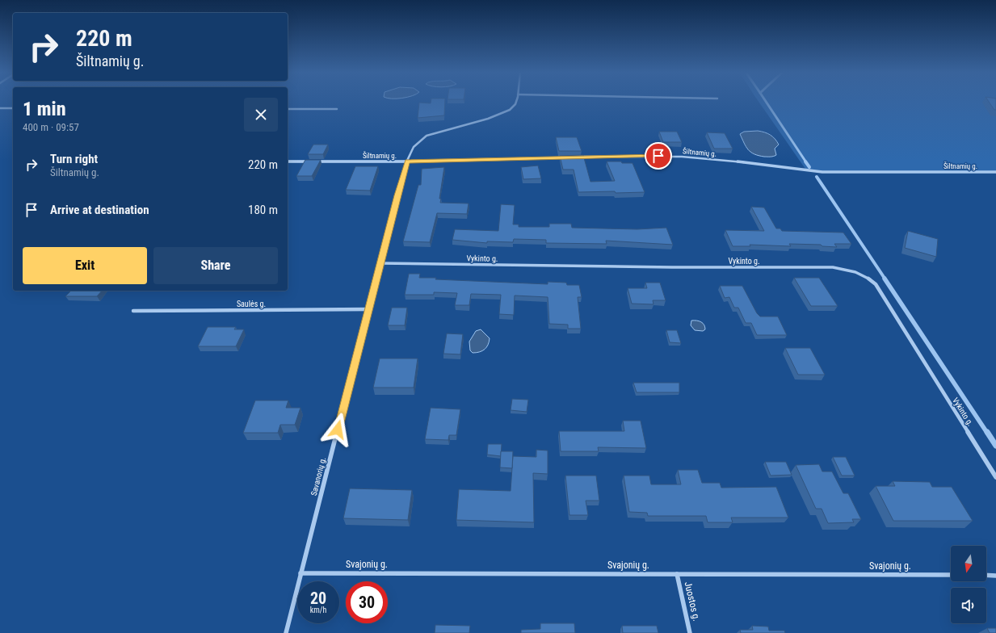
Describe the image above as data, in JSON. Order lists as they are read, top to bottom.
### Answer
{
  "streets": {
    "street": [
      "Šiltnamių g.",
      "Vykinto g.",
      "Saulės g.",
      "Savanorių g.",
      "Svajonių g.",
      "Juostos g."
    ]
  },
  "crossings": [
    ["Šiltnamių g.", "Savanorių g."],
    ["Vykinto g.", "Savanorių g."],
    ["Saulės g.", "Savanorių g."],
    ["Savanorių g.", "Svajonių g."],
    ["Svajonių g.", "Juostos g."]
  ],
  "north": "bottom",
  "page": {
    "turn": ["220 m", "Šiltnamių g."],
    "heading": ["1 min", "400 m · 09:57"],
    "list": [
      {
        "name": "Turn right",
        "note": "Šiltnamių g.",
        "value": "220 m"
      },
      {
        "name": "Arrive at destination",
        "value": "180 m"
      }
    ],
    "buttons": ["Exit", "Share"],
    "speed": "20 km/h",
    "limit": "30"
  }
}
